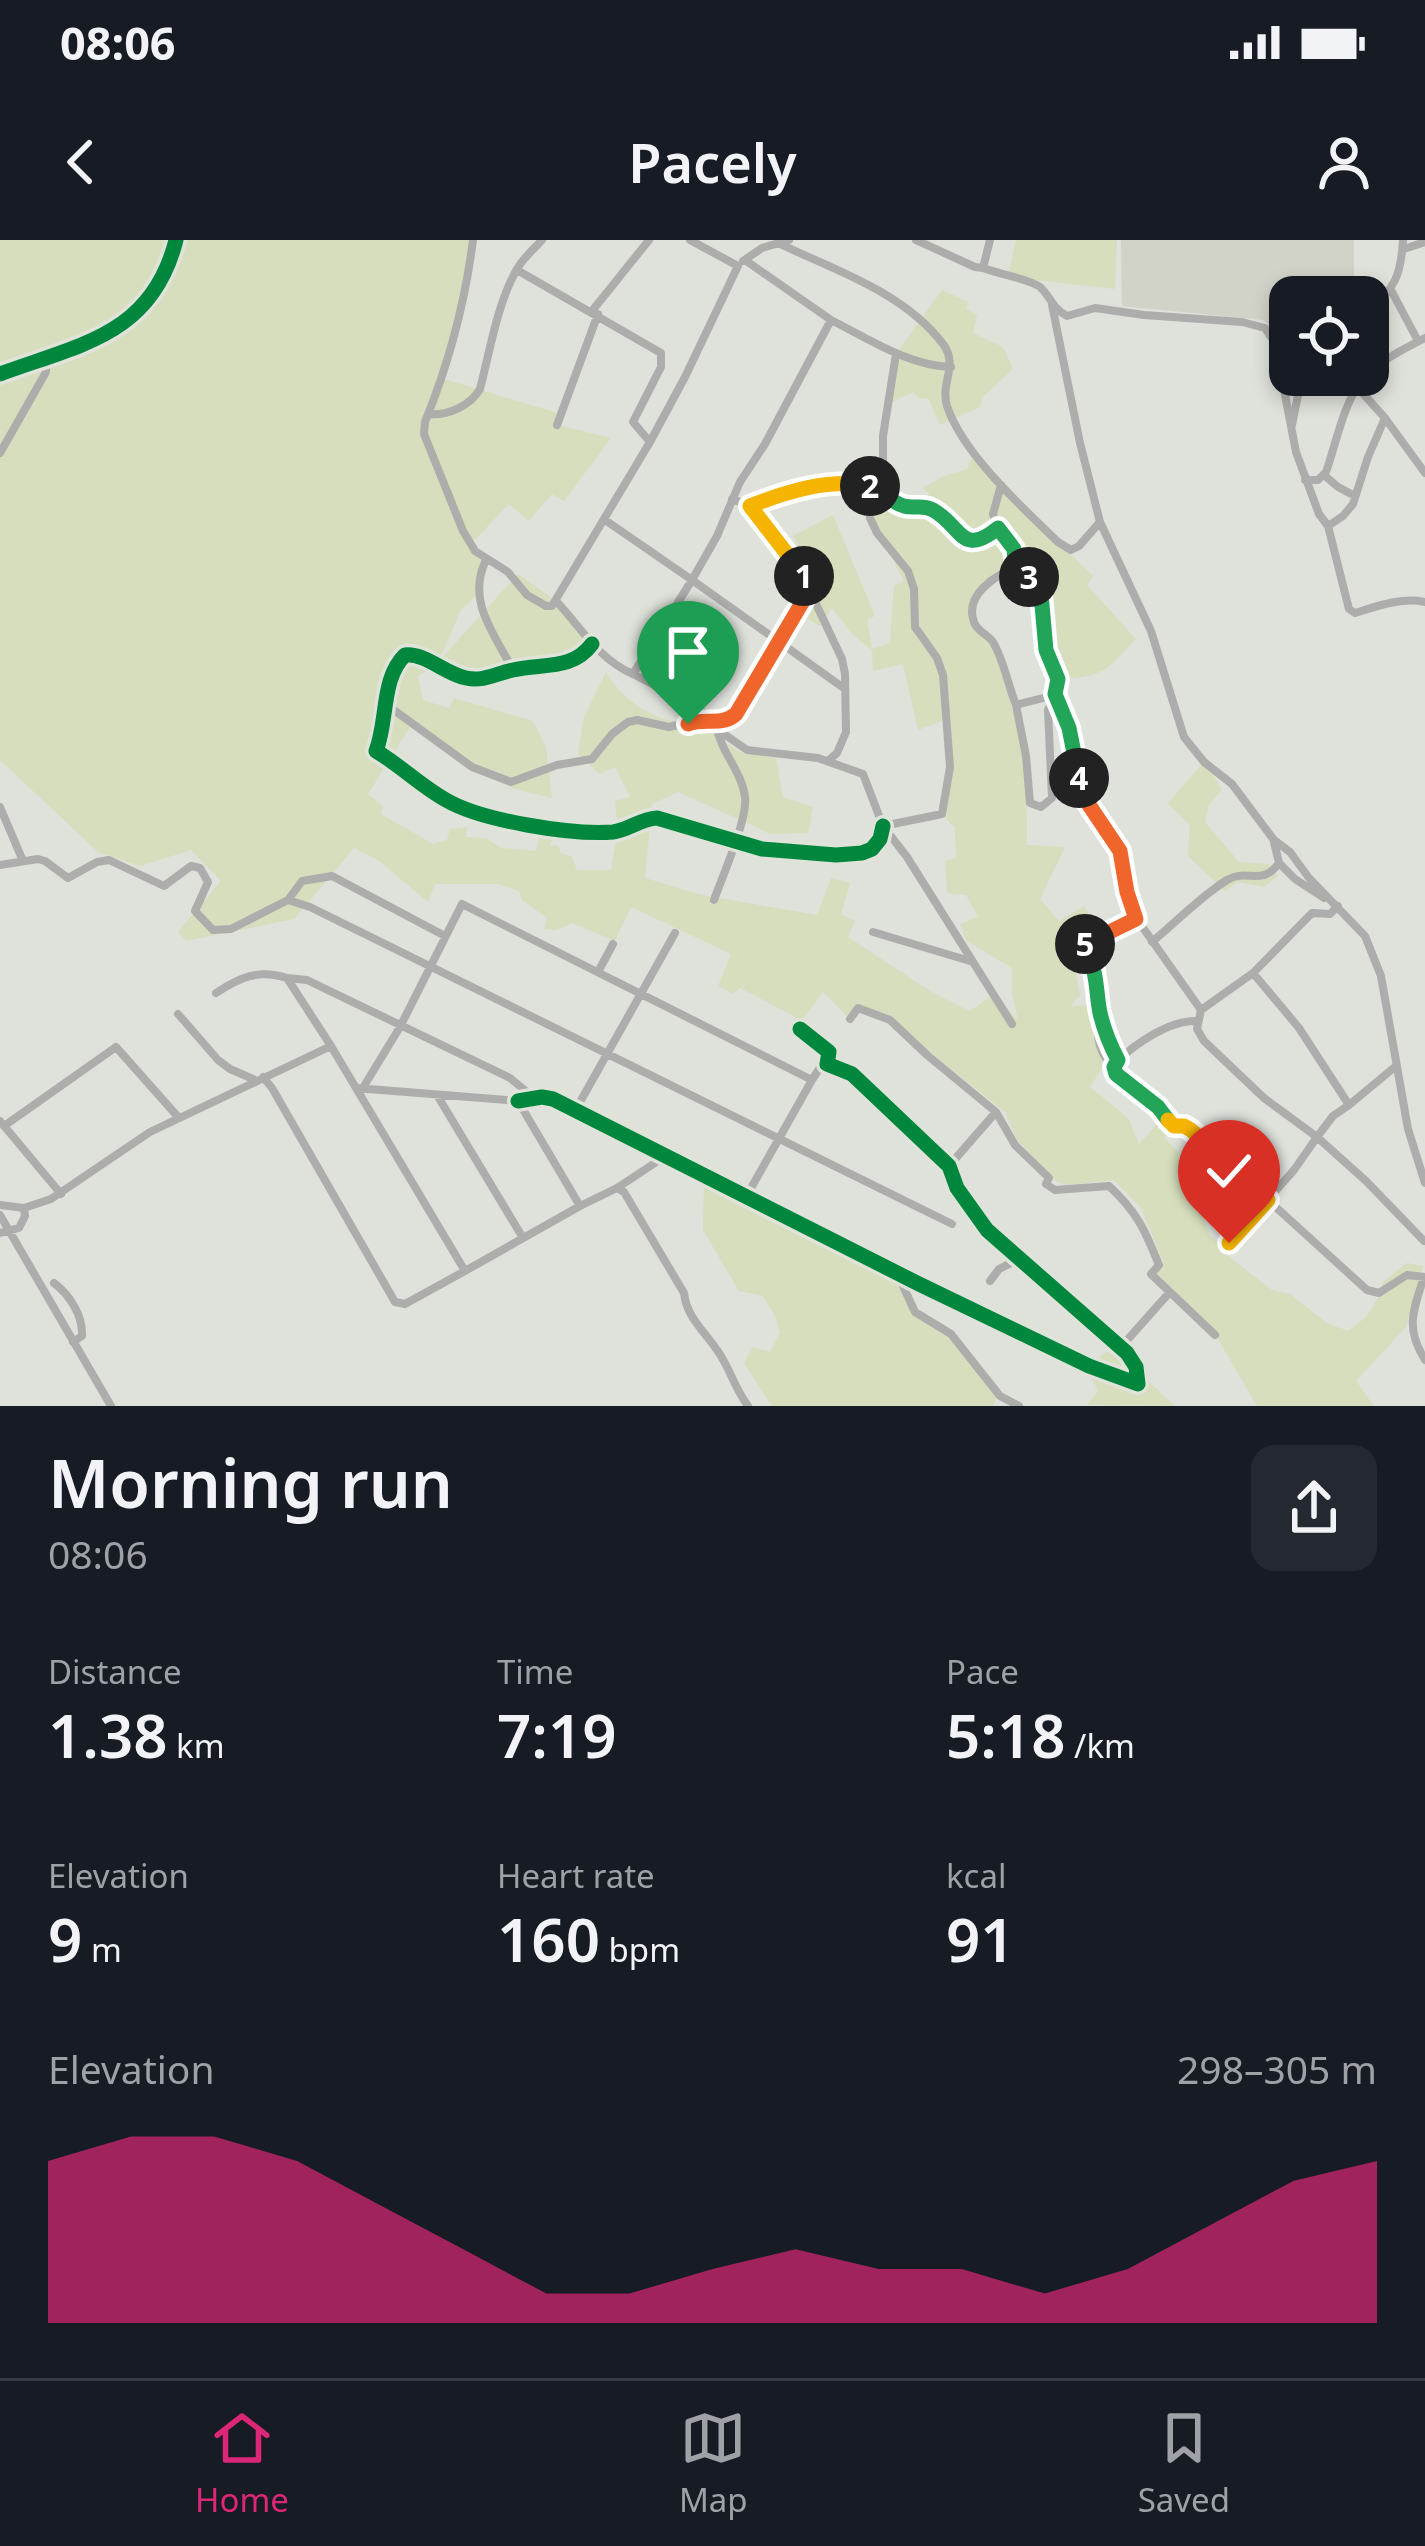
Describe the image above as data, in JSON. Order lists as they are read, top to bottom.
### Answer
{
  "page": {
    "status": "08:06",
    "header": "Pacely",
    "pins": [
      "2",
      "1",
      "3",
      "4",
      "5"
    ],
    "heading": ["Morning run", "08:06"],
    "stats": [
      ["Distance", "1.38 km"],
      ["Time", "7:19"],
      ["Pace", "5:18 /km"],
      ["Elevation", "9 m"],
      ["Heart rate", "160 bpm"],
      ["kcal", "91"]
    ],
    "chart": ["Elevation", "298–305 m"],
    "tabs": ["Home", "Map", "Saved"]
  }
}
